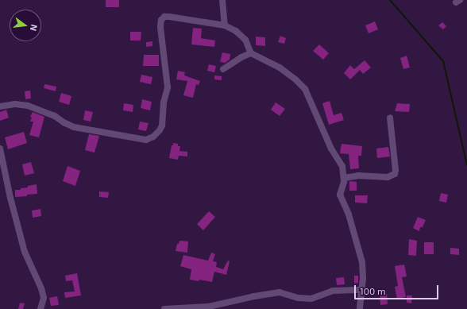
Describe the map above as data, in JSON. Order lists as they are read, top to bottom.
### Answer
{
  "scale_bar": "100 m",
  "north": "right"
}
